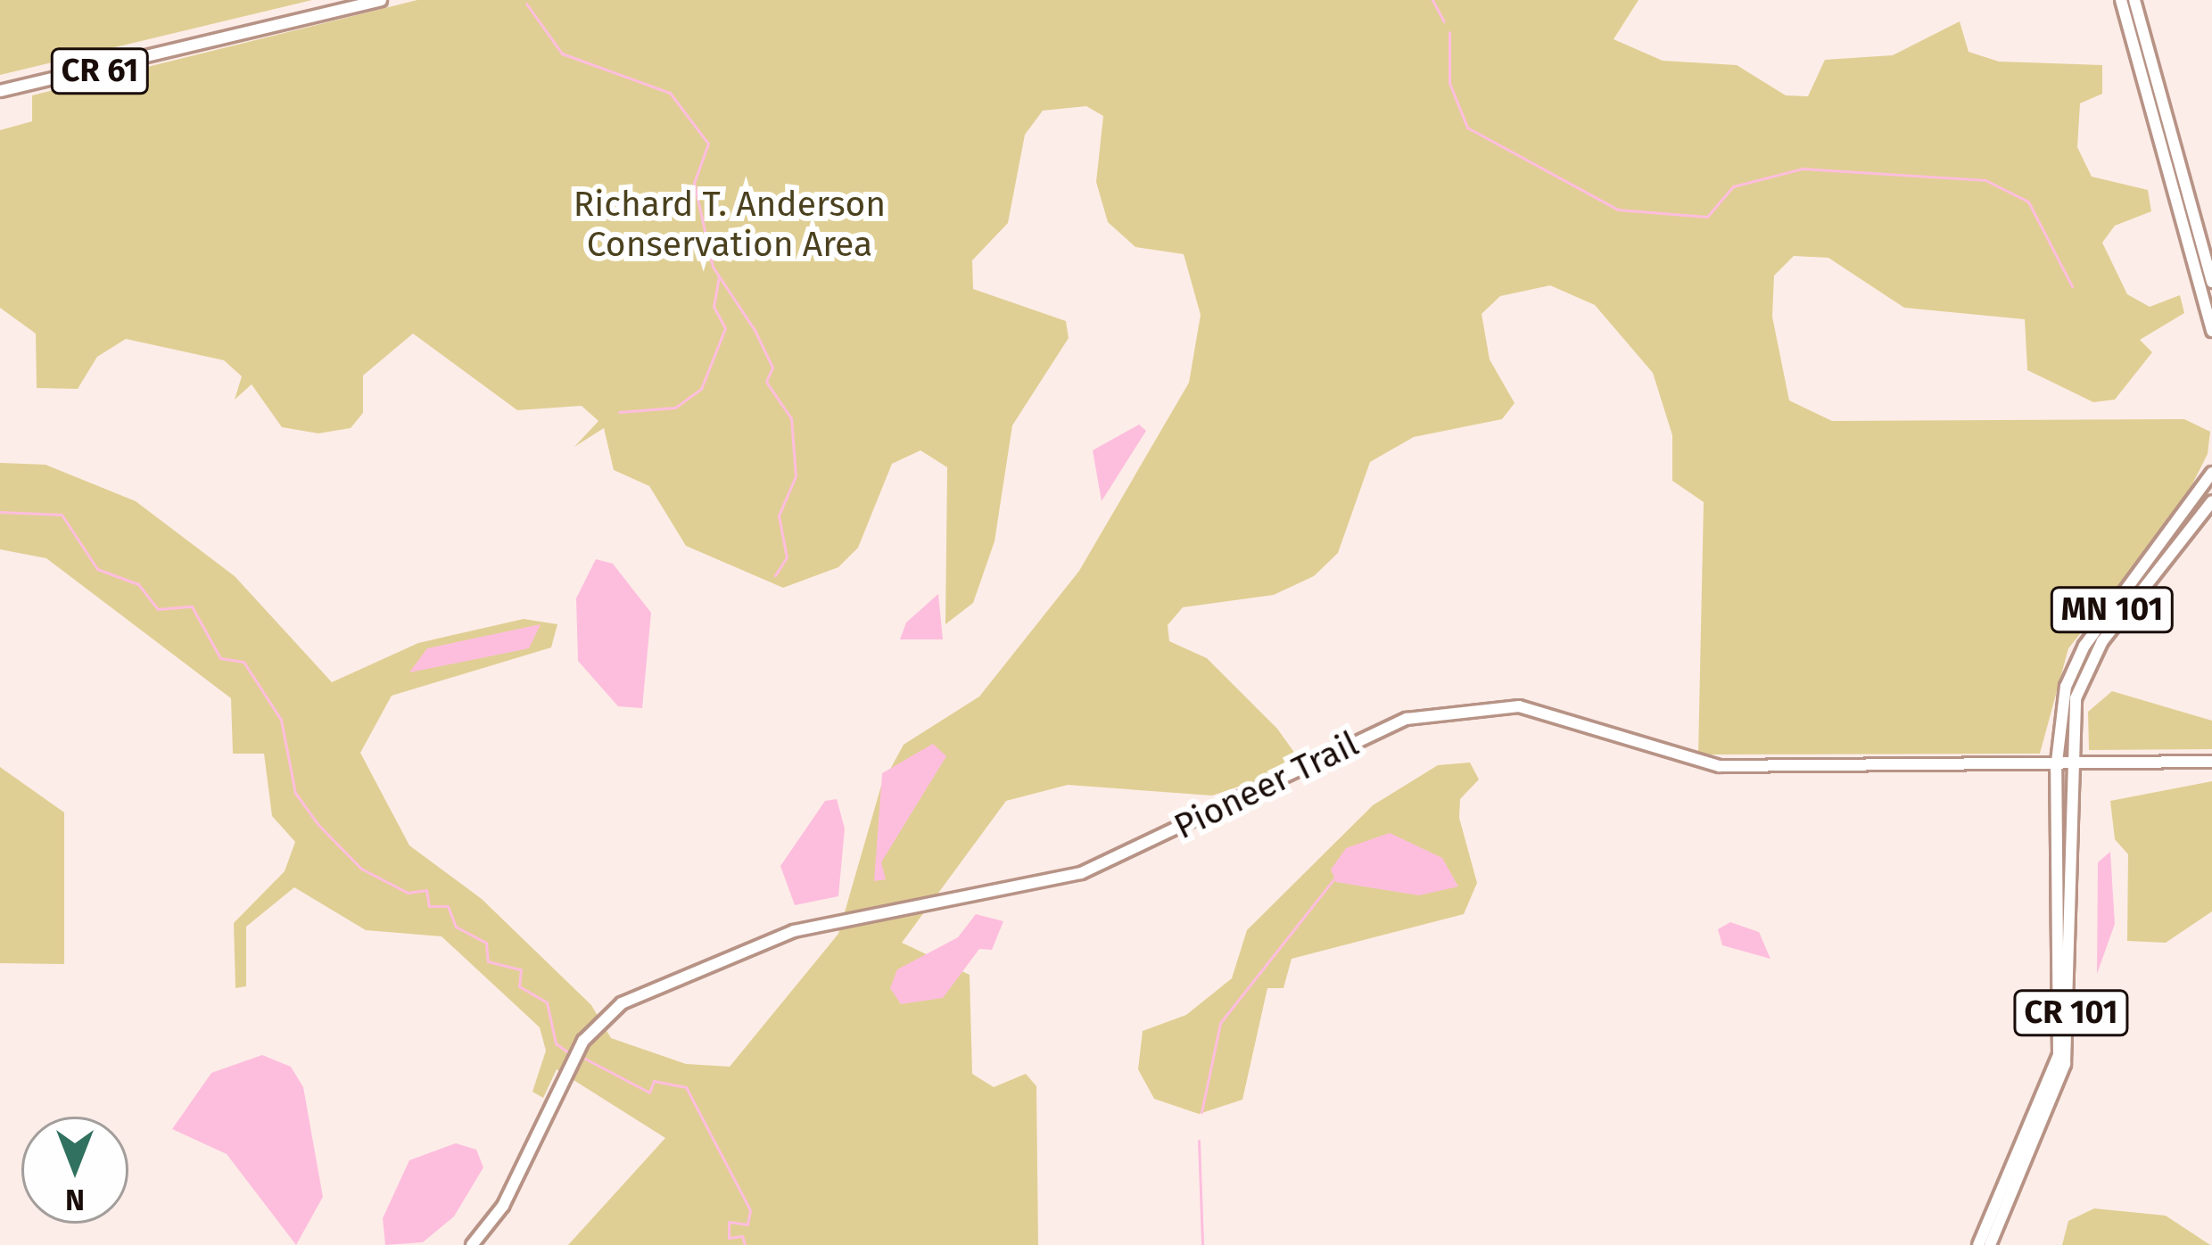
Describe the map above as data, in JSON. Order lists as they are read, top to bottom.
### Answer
{
  "streets": {
    "main road": [
      "CR 61",
      "MN 101",
      "Pioneer Trail",
      "CR 101"
    ]
  },
  "crossings": [
    ["MN 101", "Pioneer Trail"],
    ["MN 101", "CR 101"],
    ["Pioneer Trail", "CR 101"]
  ],
  "parks": ["Richard T. Anderson Conservation Area"],
  "north": "bottom"
}
